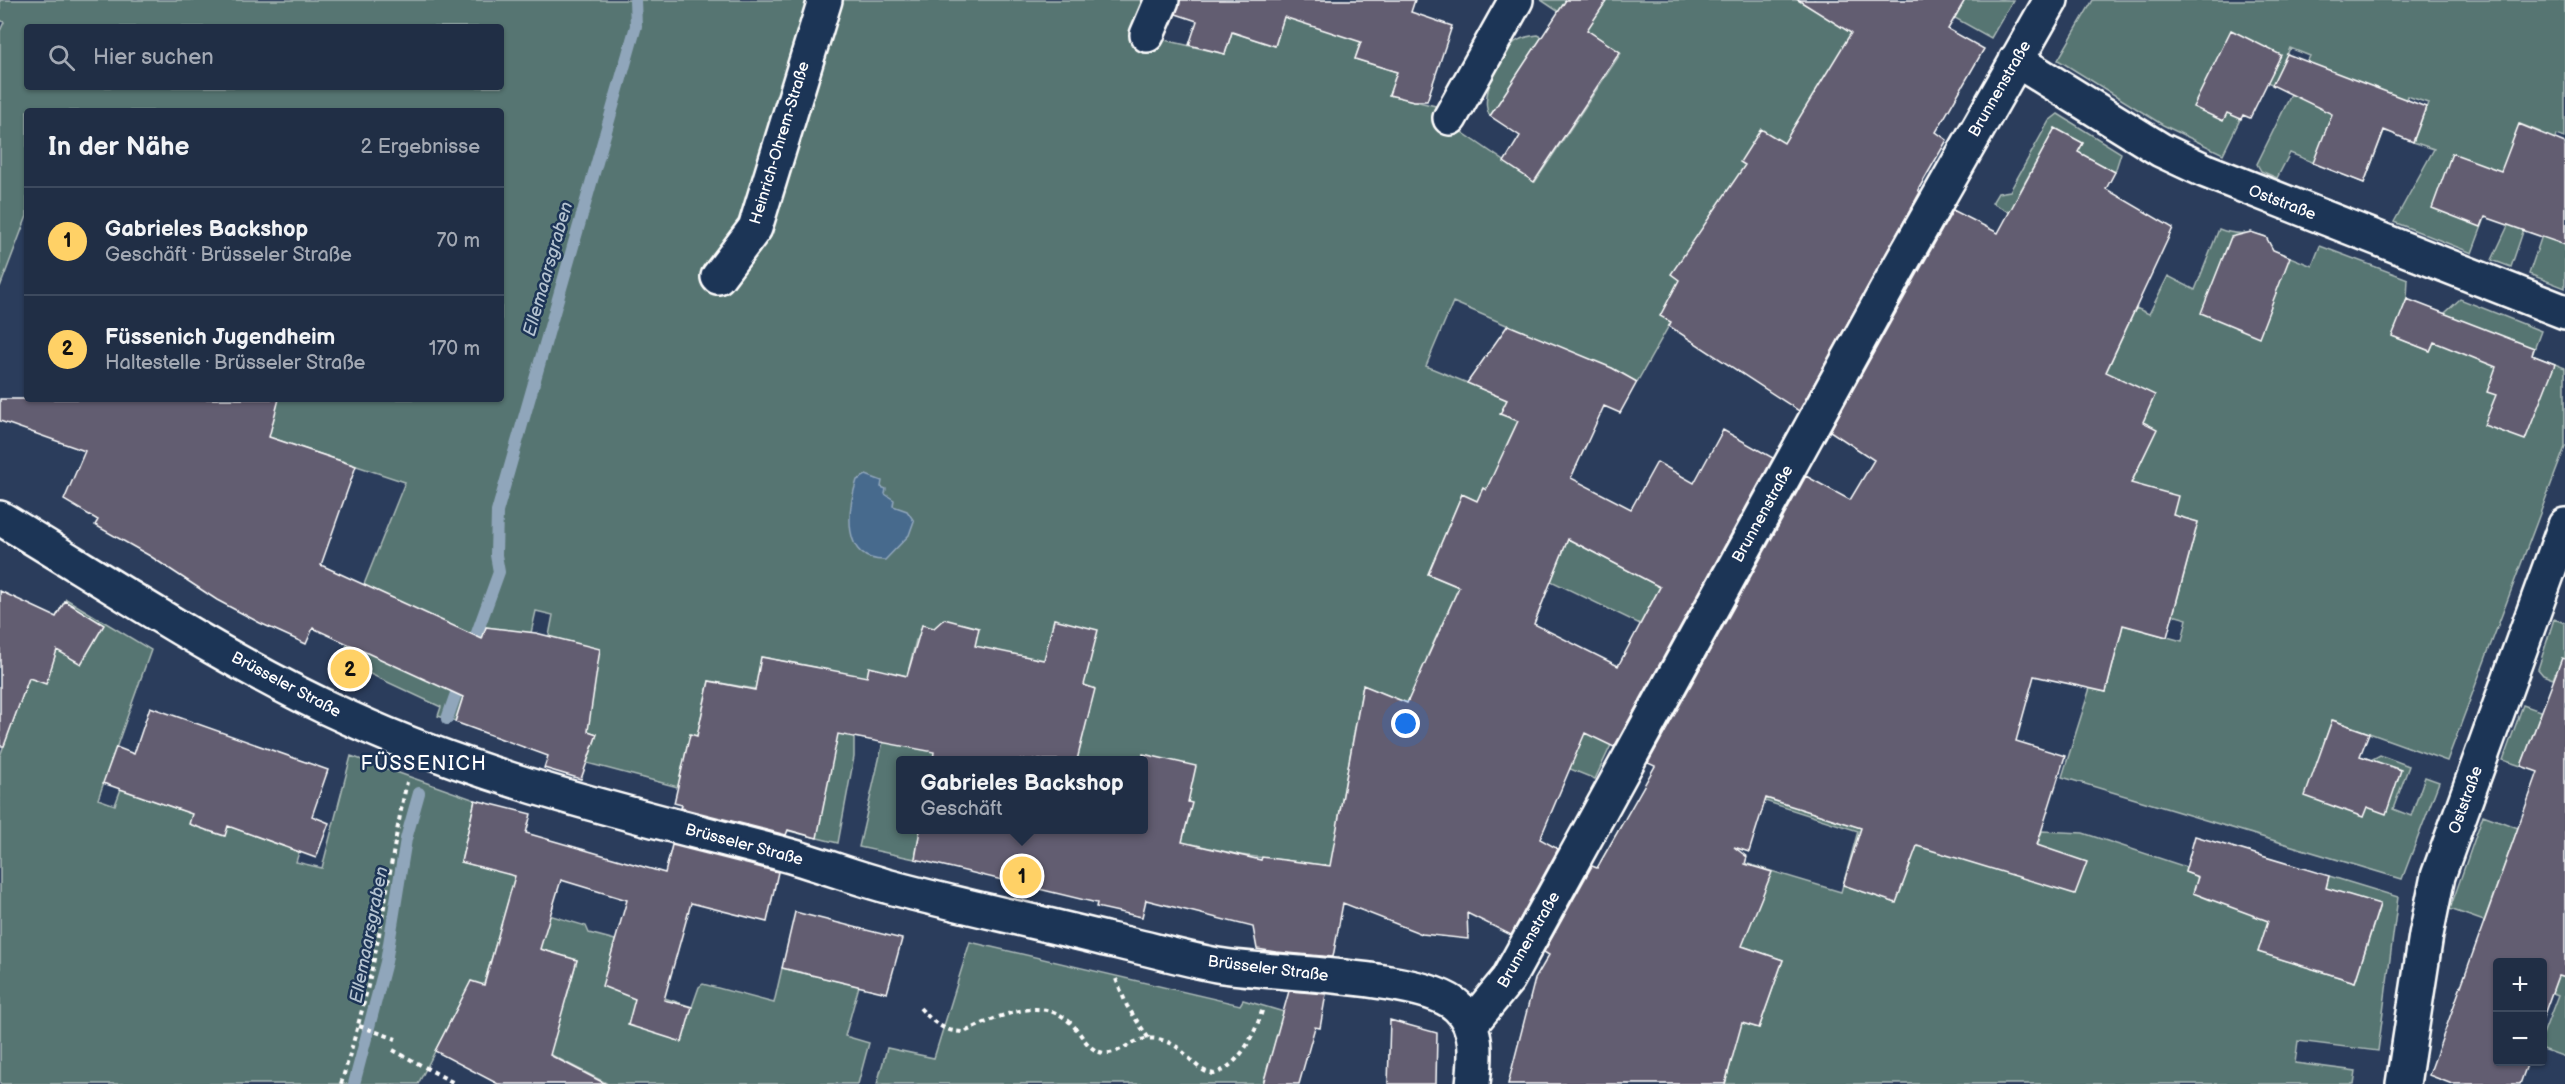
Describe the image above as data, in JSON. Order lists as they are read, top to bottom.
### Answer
{
  "streets": {
    "street": [
      "Brunnenstraße",
      "Heinrich-Ohrem-Straße",
      "Oststraße",
      "Brüsseler Straße"
    ]
  },
  "crossings": [
    ["Brunnenstraße", "Oststraße"],
    ["Brunnenstraße", "Brüsseler Straße"]
  ],
  "districts": ["FÜSSENICH"],
  "water": ["Ellemaarsgraben"],
  "page": {
    "search": "Hier suchen",
    "heading": ["In der Nähe", "2 Ergebnisse"],
    "list": [
      {
        "mark": "1",
        "name": "Gabrieles Backshop",
        "note": "Geschäft · Brüsseler Straße",
        "value": "70 m"
      },
      {
        "mark": "2",
        "name": "Füssenich Jugendheim",
        "note": "Haltestelle · Brüsseler Straße",
        "value": "170 m"
      }
    ],
    "pins": ["2", "1"],
    "popup": ["Gabrieles Backshop", "Geschäft"],
    "map_buttons": ["+", "−"]
  }
}
